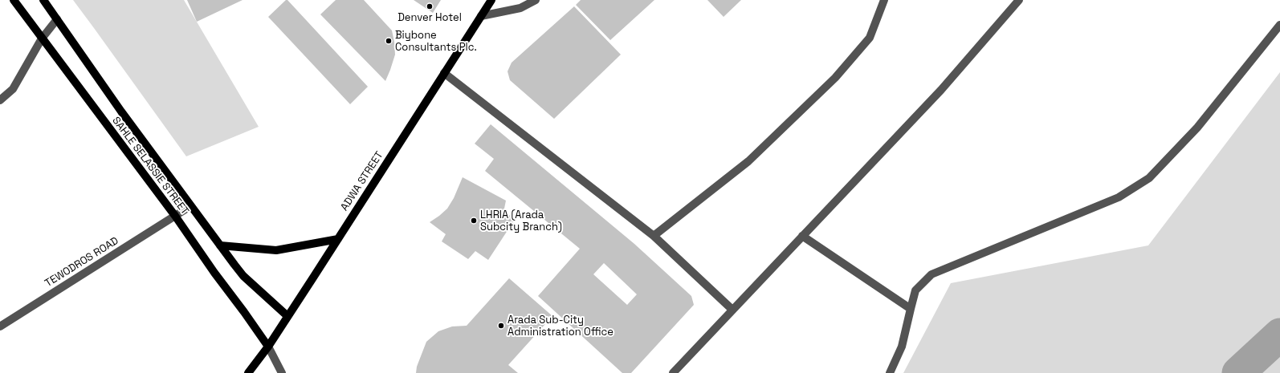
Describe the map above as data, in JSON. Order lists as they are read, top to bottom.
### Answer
{
  "streets": {
    "main road": ["SAHLE SELASSIE STREET", "ADWA STREET"],
    "street": ["TEWODROS ROAD"]
  },
  "crossings": [
    ["SAHLE SELASSIE STREET", "ADWA STREET"],
    ["SAHLE SELASSIE STREET", "TEWODROS ROAD"]
  ],
  "places": [
    "Denver Hotel",
    "Biybone Consultants Plc.",
    "LHRIA (Arada Subcity Branch)",
    "Arada Sub-City Administration Office"
  ]
}
